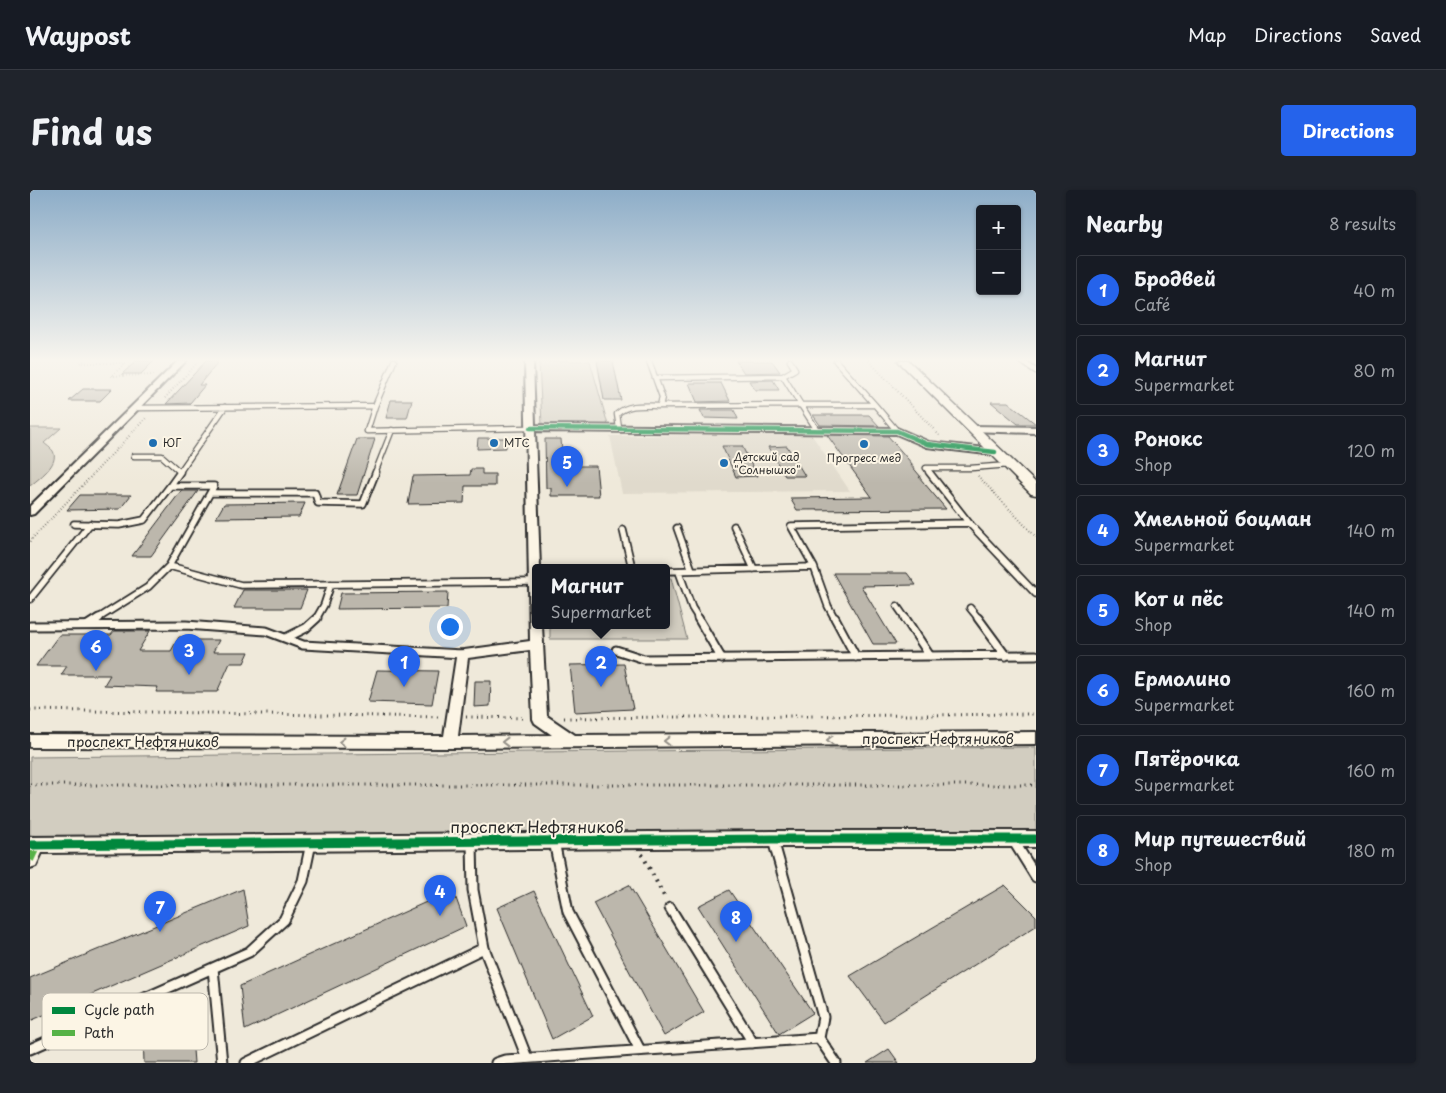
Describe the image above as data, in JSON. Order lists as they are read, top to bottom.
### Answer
{
  "streets": {
    "street": ["проспект Нефтяников"]
  },
  "places": [
    "ЮГ",
    "МТС",
    "Прогресс мед",
    "Детский сад \"Солнышко\""
  ],
  "legend": ["Cycle path", "Path"],
  "page": {
    "header": "Waypost",
    "nav": ["Map", "Directions", "Saved"],
    "title": "Find us",
    "buttons": "Directions",
    "heading": ["Nearby", "8 results"],
    "map_buttons": ["+", "−"],
    "list": [
      {
        "mark": "1",
        "name": "Бродвей",
        "note": "Café",
        "value": "40 m"
      },
      {
        "mark": "2",
        "name": "Магнит",
        "note": "Supermarket",
        "value": "80 m"
      },
      {
        "mark": "3",
        "name": "Ронокс",
        "note": "Shop",
        "value": "120 m"
      },
      {
        "mark": "4",
        "name": "Хмельной боцман",
        "note": "Supermarket",
        "value": "140 m"
      },
      {
        "mark": "5",
        "name": "Кот и пёс",
        "note": "Shop",
        "value": "140 m"
      },
      {
        "mark": "6",
        "name": "Ермолино",
        "note": "Supermarket",
        "value": "160 m"
      },
      {
        "mark": "7",
        "name": "Пятёрочка",
        "note": "Supermarket",
        "value": "160 m"
      },
      {
        "mark": "8",
        "name": "Мир путешествий",
        "note": "Shop",
        "value": "180 m"
      }
    ],
    "pins": [
      "5",
      "6",
      "3",
      "1",
      "2",
      "4",
      "7",
      "8"
    ],
    "popup": ["Магнит", "Supermarket"]
  }
}
